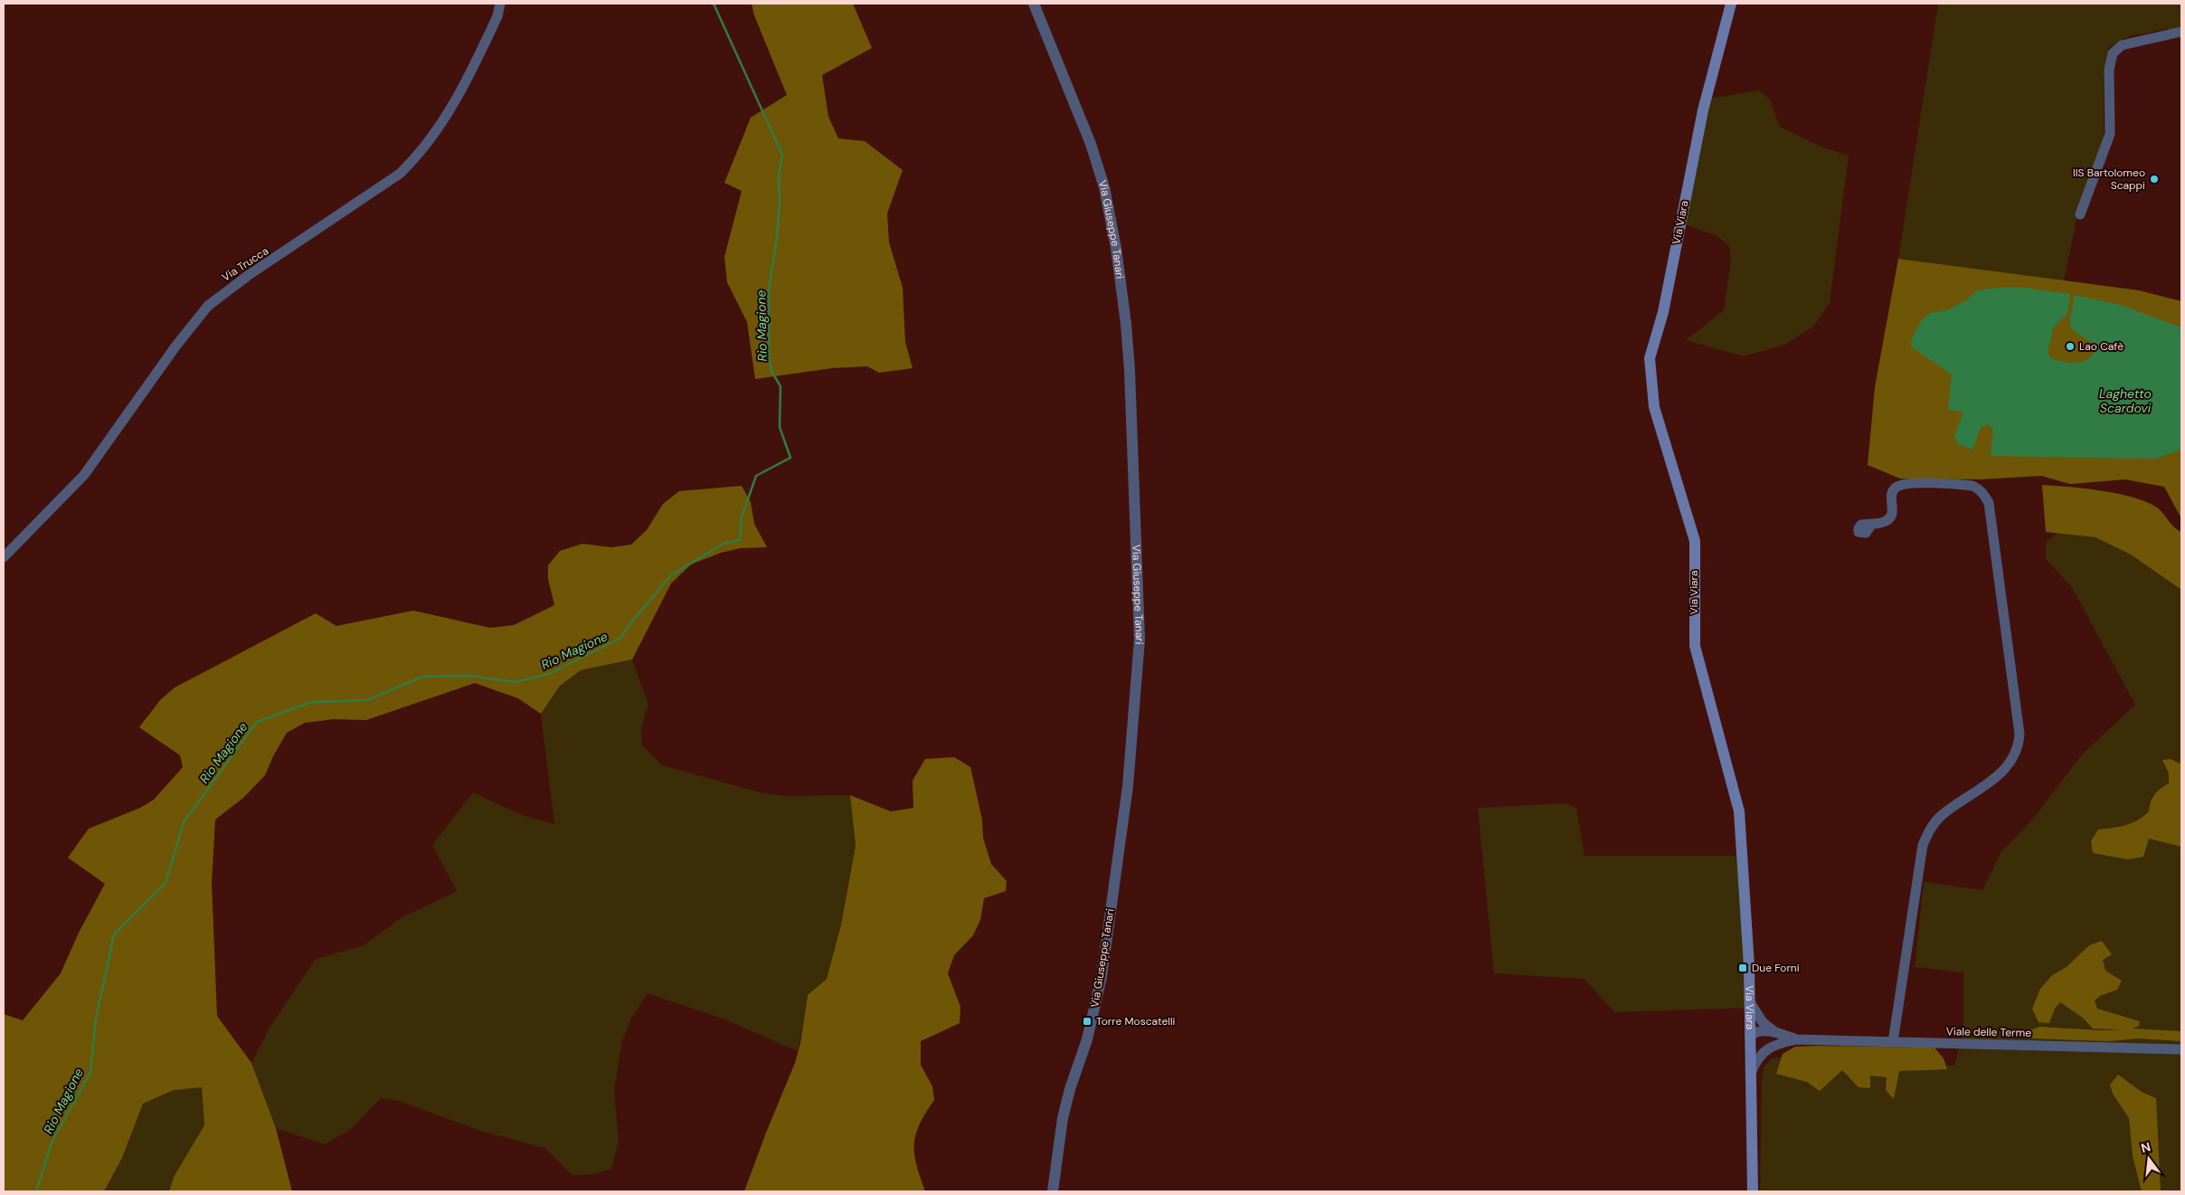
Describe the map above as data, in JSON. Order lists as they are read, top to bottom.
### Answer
{
  "streets": {
    "main road": ["Via Viara"],
    "street": ["Via Giuseppe Tanari", "Via Trucca", "Viale delle Terme"]
  },
  "crossings": [
    ["Via Viara", "Viale delle Terme"]
  ],
  "water": ["Rio Magione", "Laghetto Scardovi"],
  "places": {
    "other": ["IIS Bartolomeo Scappi", "Lao Cafè"],
    "transit": ["Due Forni", "Torre Moscatelli"]
  },
  "north": "top"
}
